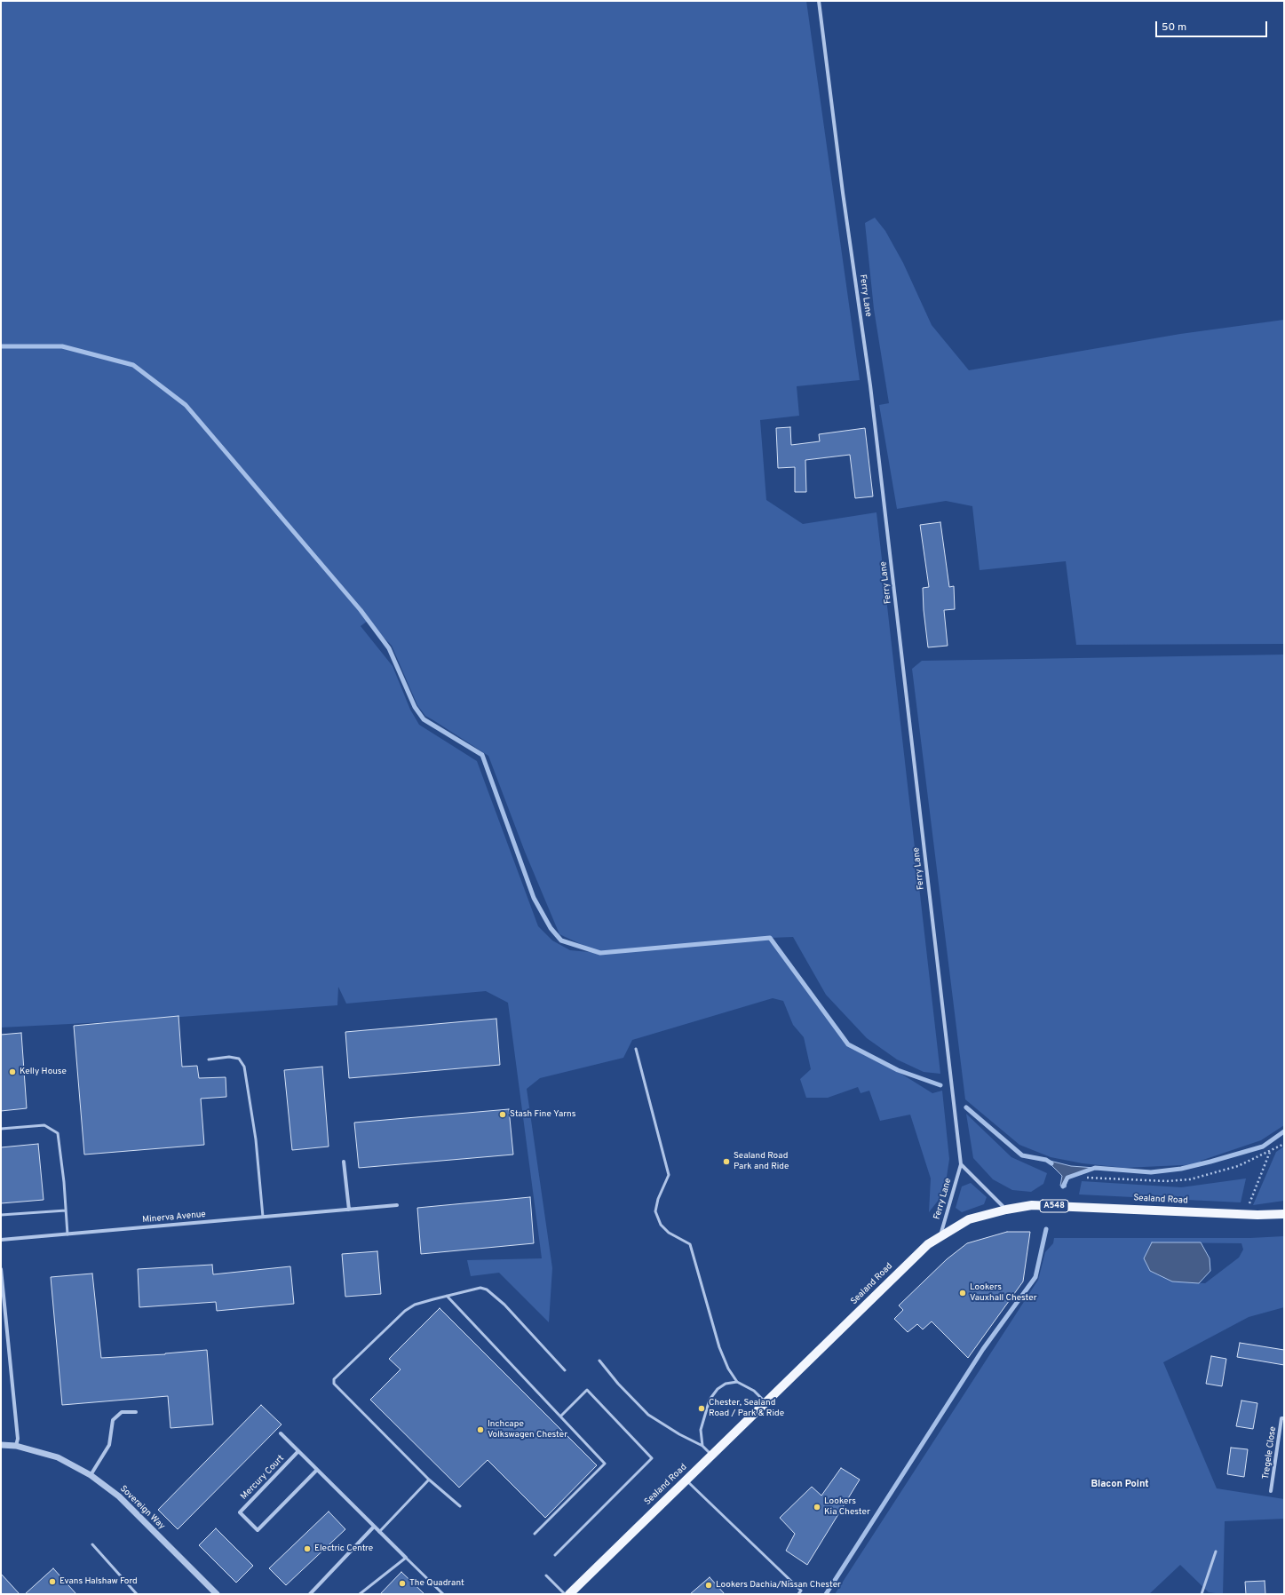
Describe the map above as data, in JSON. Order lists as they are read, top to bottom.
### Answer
{
  "streets": {
    "main road": ["Sealand Road", "A548"],
    "street": [
      "Ferry Lane",
      "Minerva Avenue",
      "Tregele Close",
      "Mercury Court",
      "Sovereign Way"
    ]
  },
  "crossings": [
    ["Ferry Lane", "Sealand Road"]
  ],
  "districts": ["Blacon Point"],
  "places": [
    "Kelly House",
    "Stash Fine Yarns",
    "Sealand Road Park and Ride",
    "Lookers Vauxhall Chester",
    "Chester, Sealand Road / Park & Ride",
    "Inchcape Volkswagen Chester",
    "Lookers Kia Chester",
    "Electric Centre",
    "Evans Halshaw Ford",
    "The Quadrant",
    "Lookers Dachia/Nissan Chester"
  ],
  "scale_bar": "50 m"
}
